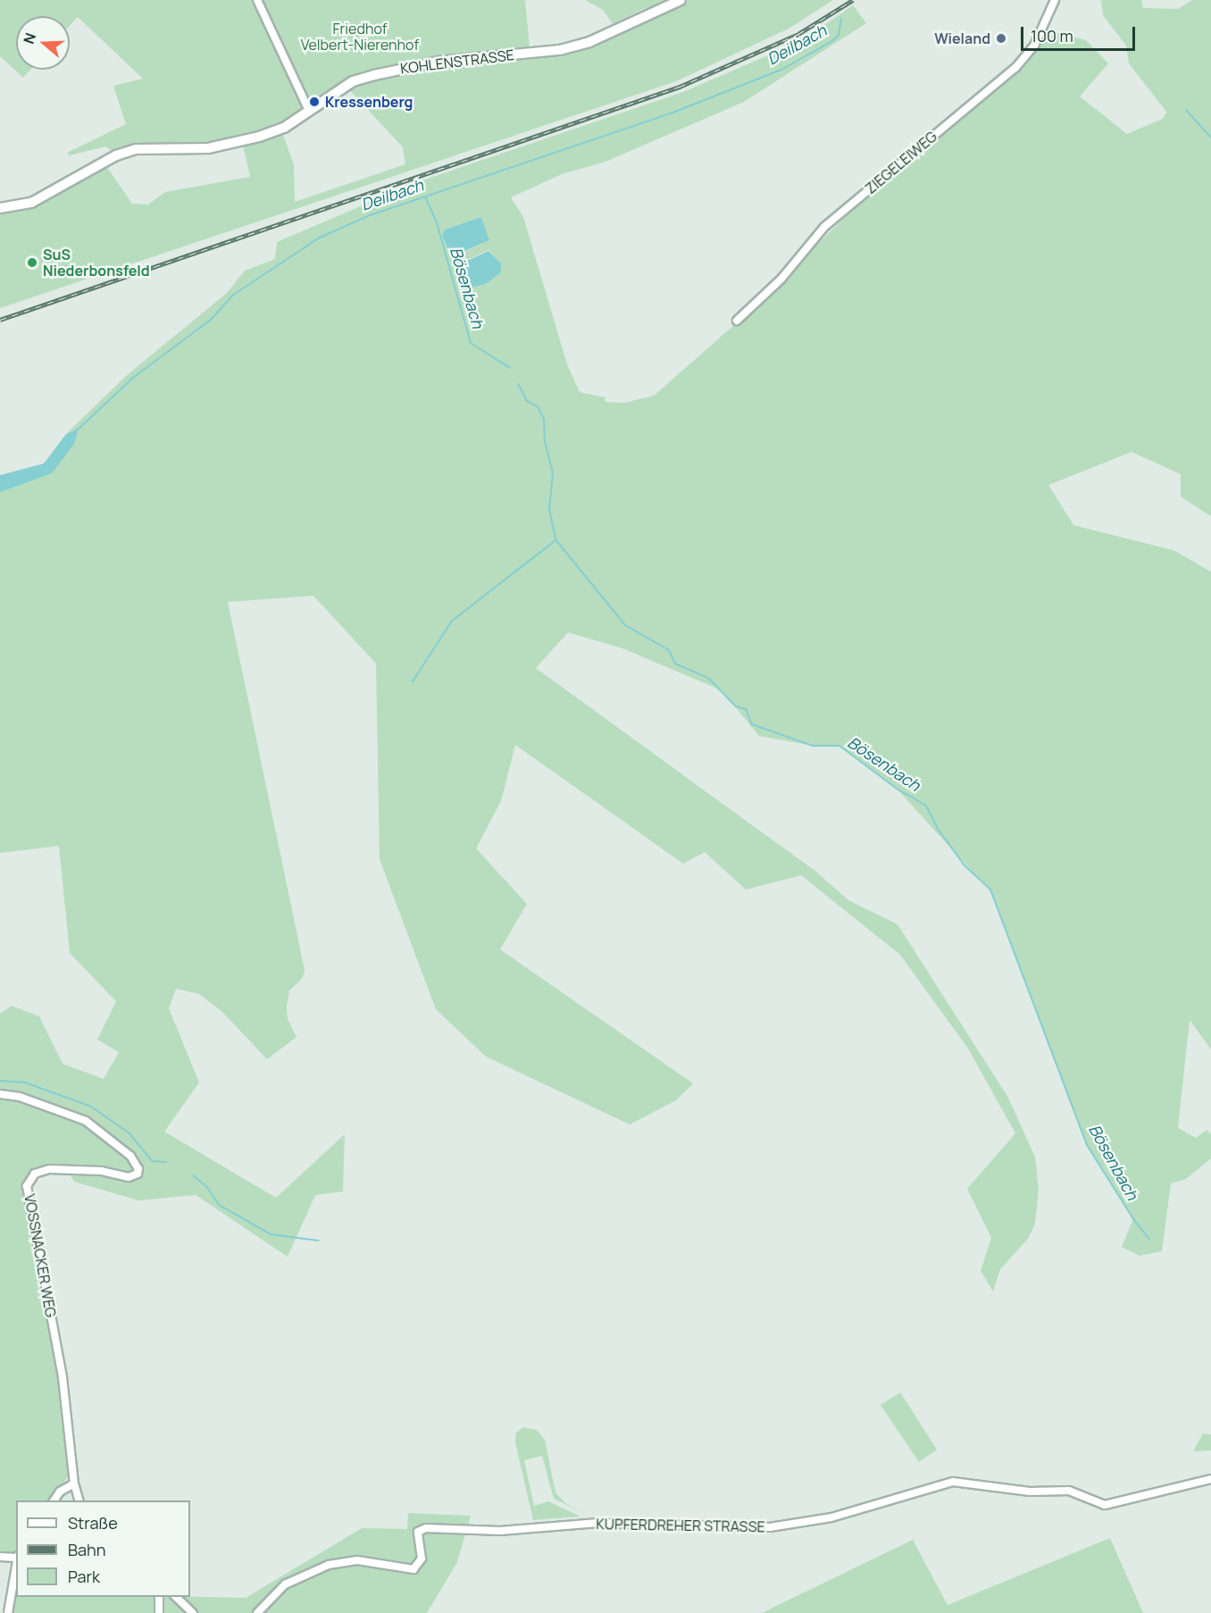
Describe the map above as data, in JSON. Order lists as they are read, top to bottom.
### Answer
{
  "streets": {
    "main road": ["KOHLENSTRASSE"],
    "street": ["ZIEGELEIWEG", "VOSSNACKER WEG", "KUPFERDREHER STRASSE"]
  },
  "water": ["Deilbach", "Bösenbach"],
  "parks": ["Friedhof Velbert-Nierenhof"],
  "places": ["Wieland", "Kressenberg", "SuS Niederbonsfeld"],
  "legend": ["Straße", "Bahn", "Park"],
  "scale_bar": "100 m",
  "north": "left"
}
